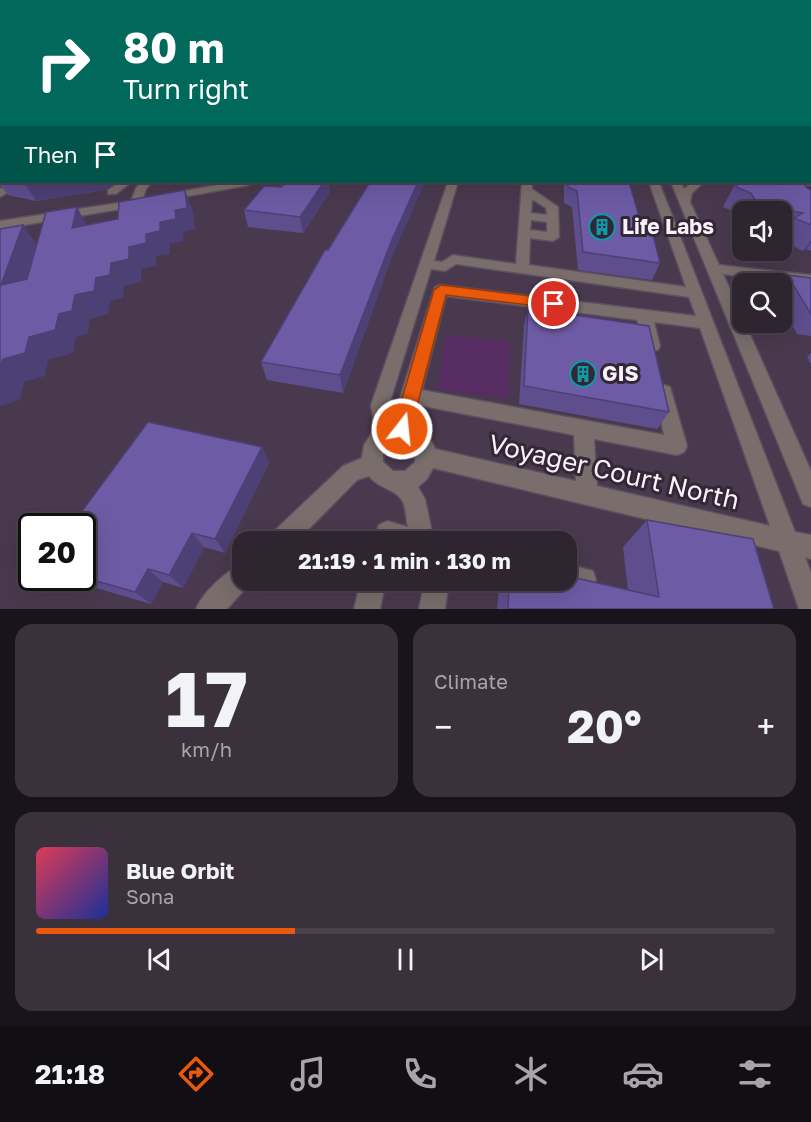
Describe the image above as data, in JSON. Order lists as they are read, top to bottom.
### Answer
{
  "streets": {
    "street": ["Voyager Court North"]
  },
  "places": {
    "building": ["Life Labs", "GIS"]
  },
  "page": {
    "turn": ["80 m", "Turn right"],
    "then": "Then",
    "limit": "20",
    "trip": "21:19 · 1 min · 130 m",
    "tile": [
      ["17", "km/h"],
      "Climate"
    ],
    "heat": ["−", "20°", "+"],
    "song": ["Blue Orbit", "Sona"],
    "tabs": "21:18"
  }
}
